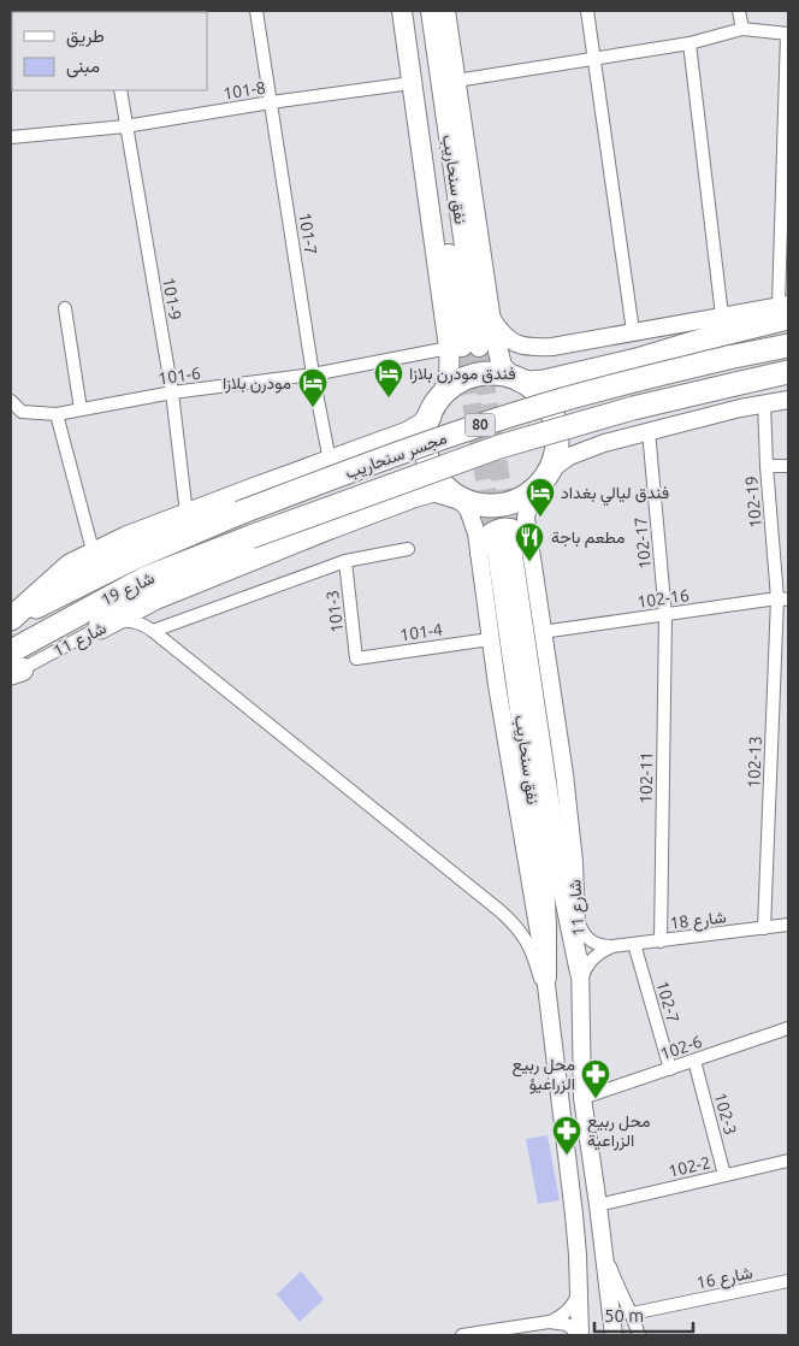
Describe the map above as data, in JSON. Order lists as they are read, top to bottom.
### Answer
{
  "streets": {
    "highway": ["80", "مجسر سنحاريب", "شارع 19"],
    "main road": ["نفق سنحاريب", "شارع 11"],
    "street": [
      "101-8",
      "101-7",
      "101-9",
      "101-6",
      "102-19",
      "102-17",
      "102-16",
      "101-3",
      "101-4",
      "102-13",
      "102-11",
      "شارع 18",
      "102-7",
      "102-6",
      "102-3",
      "102-2",
      "شارع 16"
    ]
  },
  "crossings": [
    ["101-8", "101-7"],
    ["101-8", "101-9"],
    ["نفق سنحاريب", "101-6"],
    ["نفق سنحاريب", "شارع 11"],
    ["101-7", "101-6"],
    ["101-9", "101-6"],
    ["مجسر سنحاريب", "شارع 19"],
    ["102-19", "102-16"],
    ["102-19", "102-13"],
    ["102-17", "102-16"],
    ["102-17", "102-11"],
    ["شارع 19", "شارع 11"],
    ["102-16", "شارع 11"],
    ["102-16", "102-13"],
    ["102-16", "102-11"],
    ["101-3", "101-4"],
    ["101-4", "شارع 11"],
    ["شارع 11", "102-6"],
    ["شارع 11", "102-2"],
    ["102-13", "شارع 18"],
    ["102-11", "شارع 18"],
    ["شارع 18", "102-7"],
    ["102-7", "102-6"],
    ["102-6", "102-3"],
    ["102-3", "102-2"]
  ],
  "places": {
    "hotel": ["فندق مودرن بلازا", "مودرن بلازا", "فندق ليالي بغداد"],
    "restaurant": ["مطعم باجة"],
    "pharmacy": ["محل ربيع الزراعيؤ", "محل ربيع الزراعية"]
  },
  "legend": ["طريق", "مبنى"],
  "scale_bar": "50 m"
}
